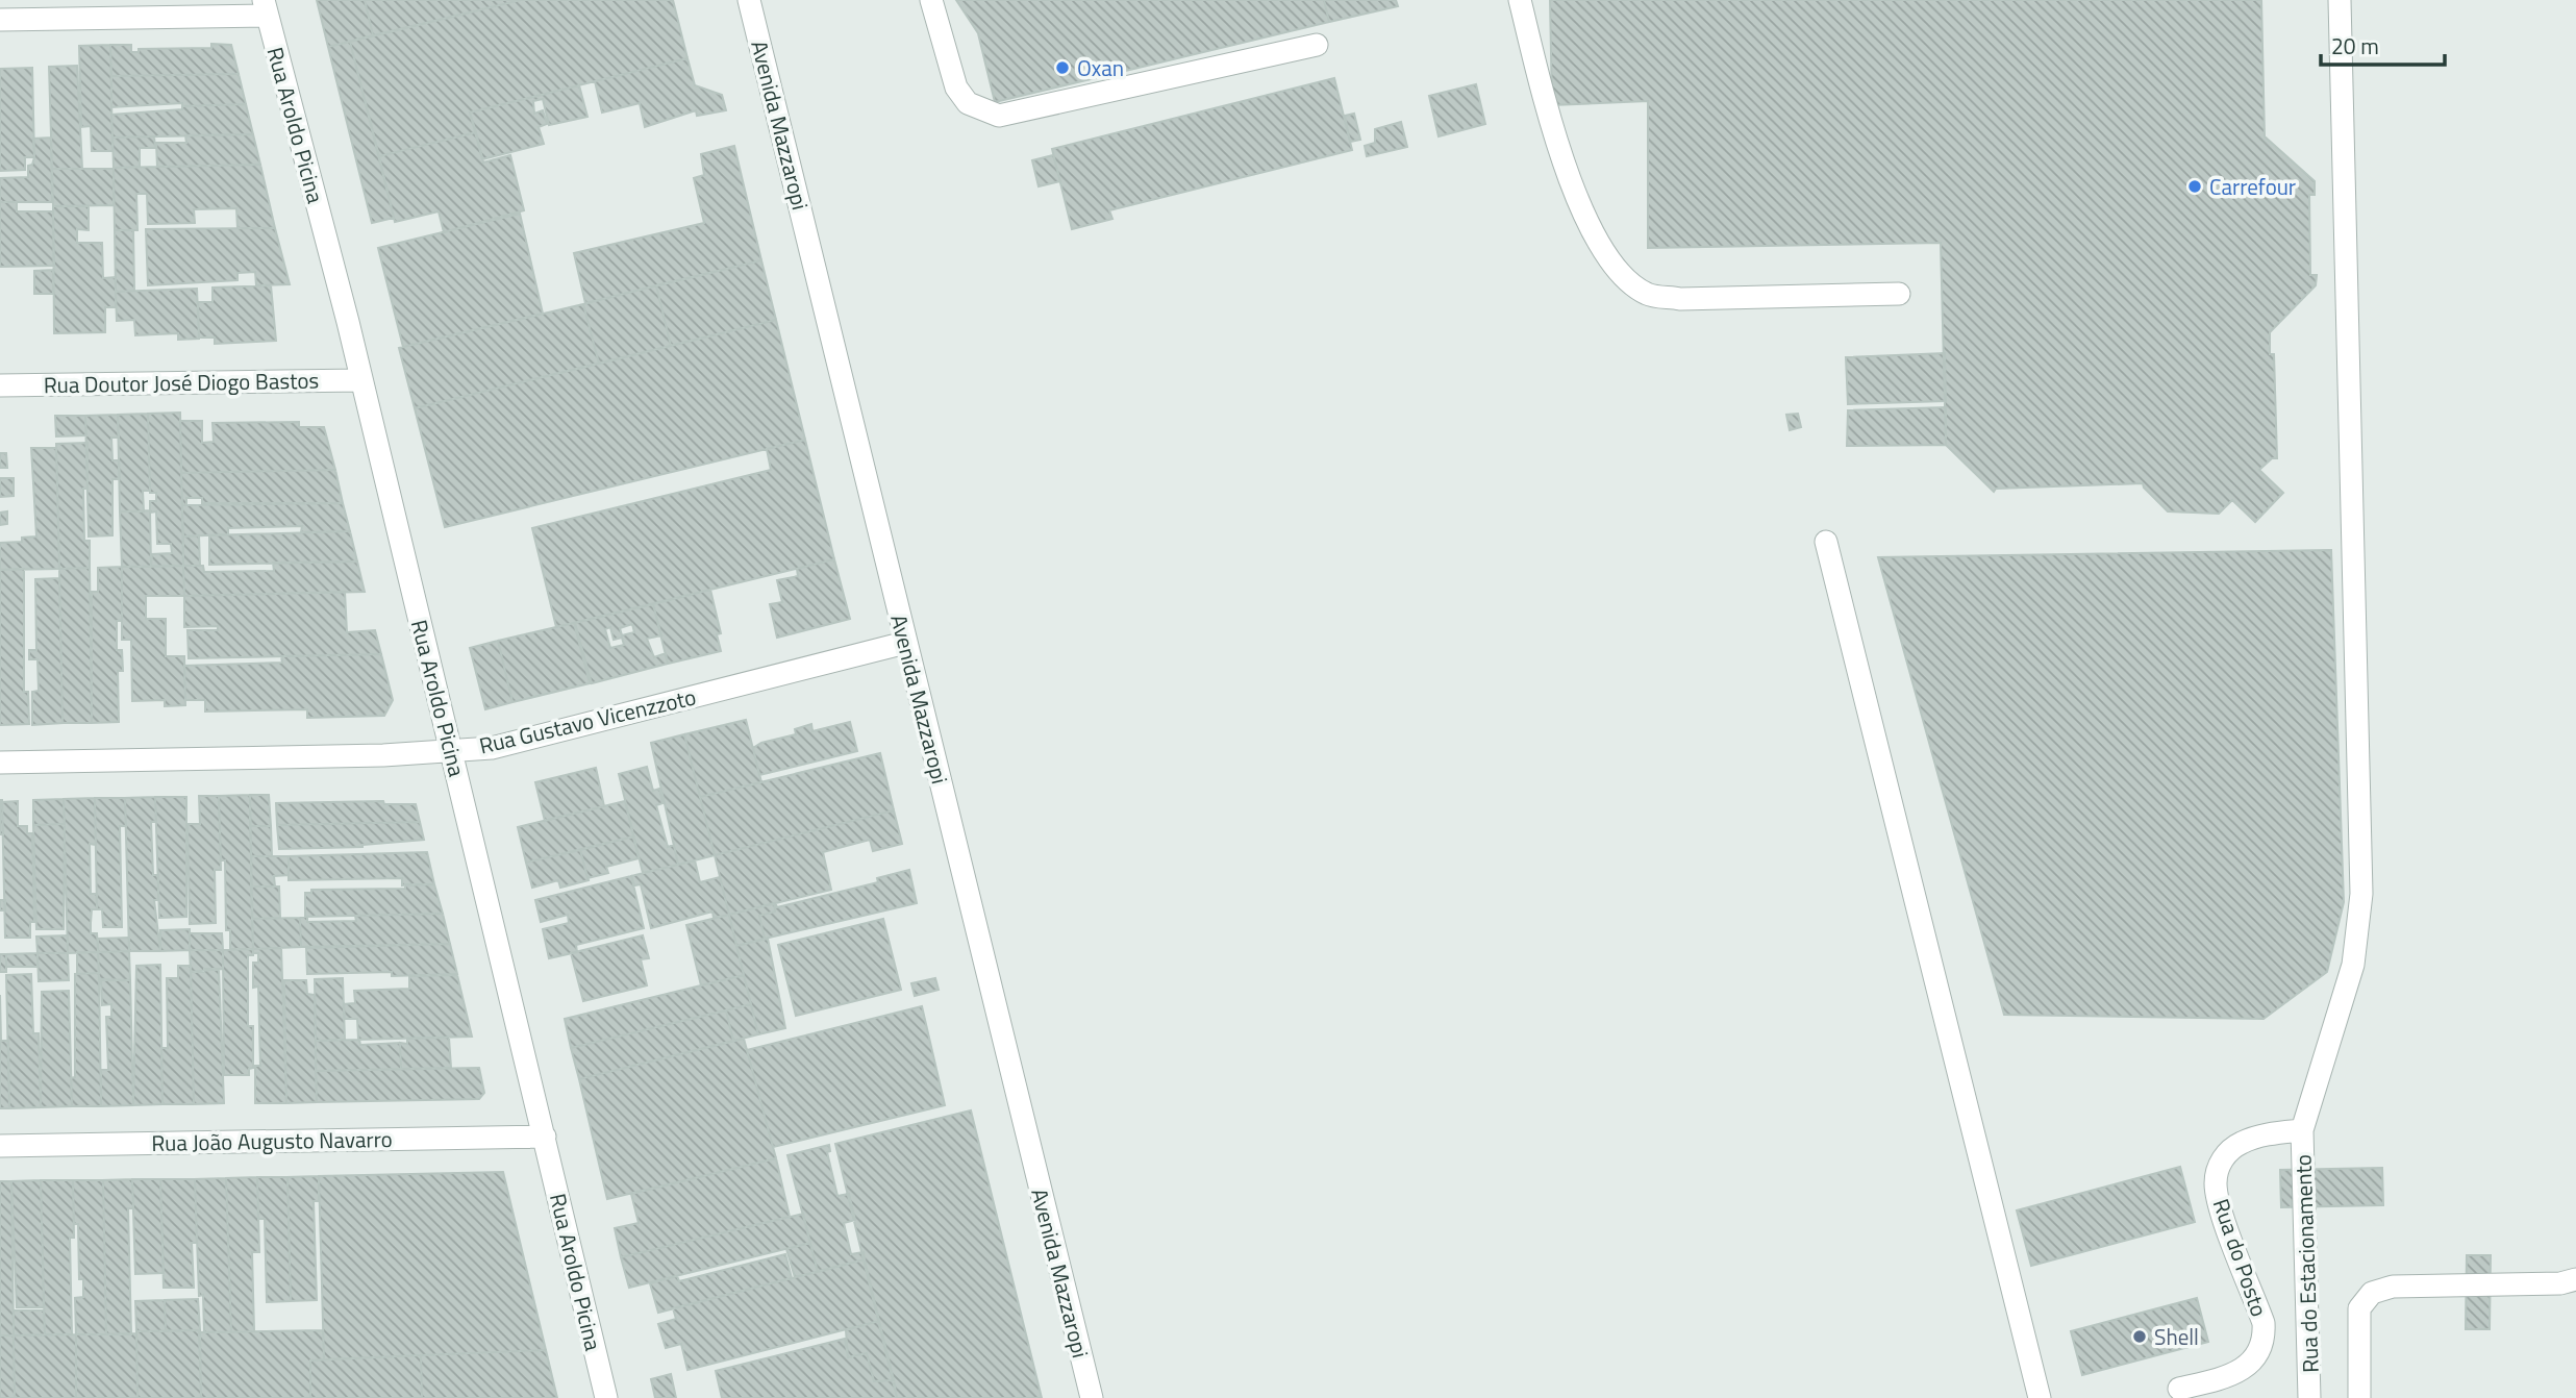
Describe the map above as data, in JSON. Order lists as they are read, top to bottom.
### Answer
{
  "streets": {
    "street": [
      "Rua Aroldo Picina",
      "Avenida Mazzaropi",
      "Rua Doutor José Diogo Bastos",
      "Rua Gustavo Vicenzzoto",
      "Rua João Augusto Navarro",
      "Rua do Posto",
      "Rua do Estacionamento"
    ]
  },
  "crossings": [
    ["Rua Aroldo Picina", "Rua Doutor José Diogo Bastos"],
    ["Rua Aroldo Picina", "Rua Gustavo Vicenzzoto"],
    ["Rua Aroldo Picina", "Rua João Augusto Navarro"],
    ["Avenida Mazzaropi", "Rua Gustavo Vicenzzoto"],
    ["Rua do Posto", "Rua do Estacionamento"]
  ],
  "places": ["Oxan", "Carrefour", "Shell"],
  "scale_bar": "20 m"
}
